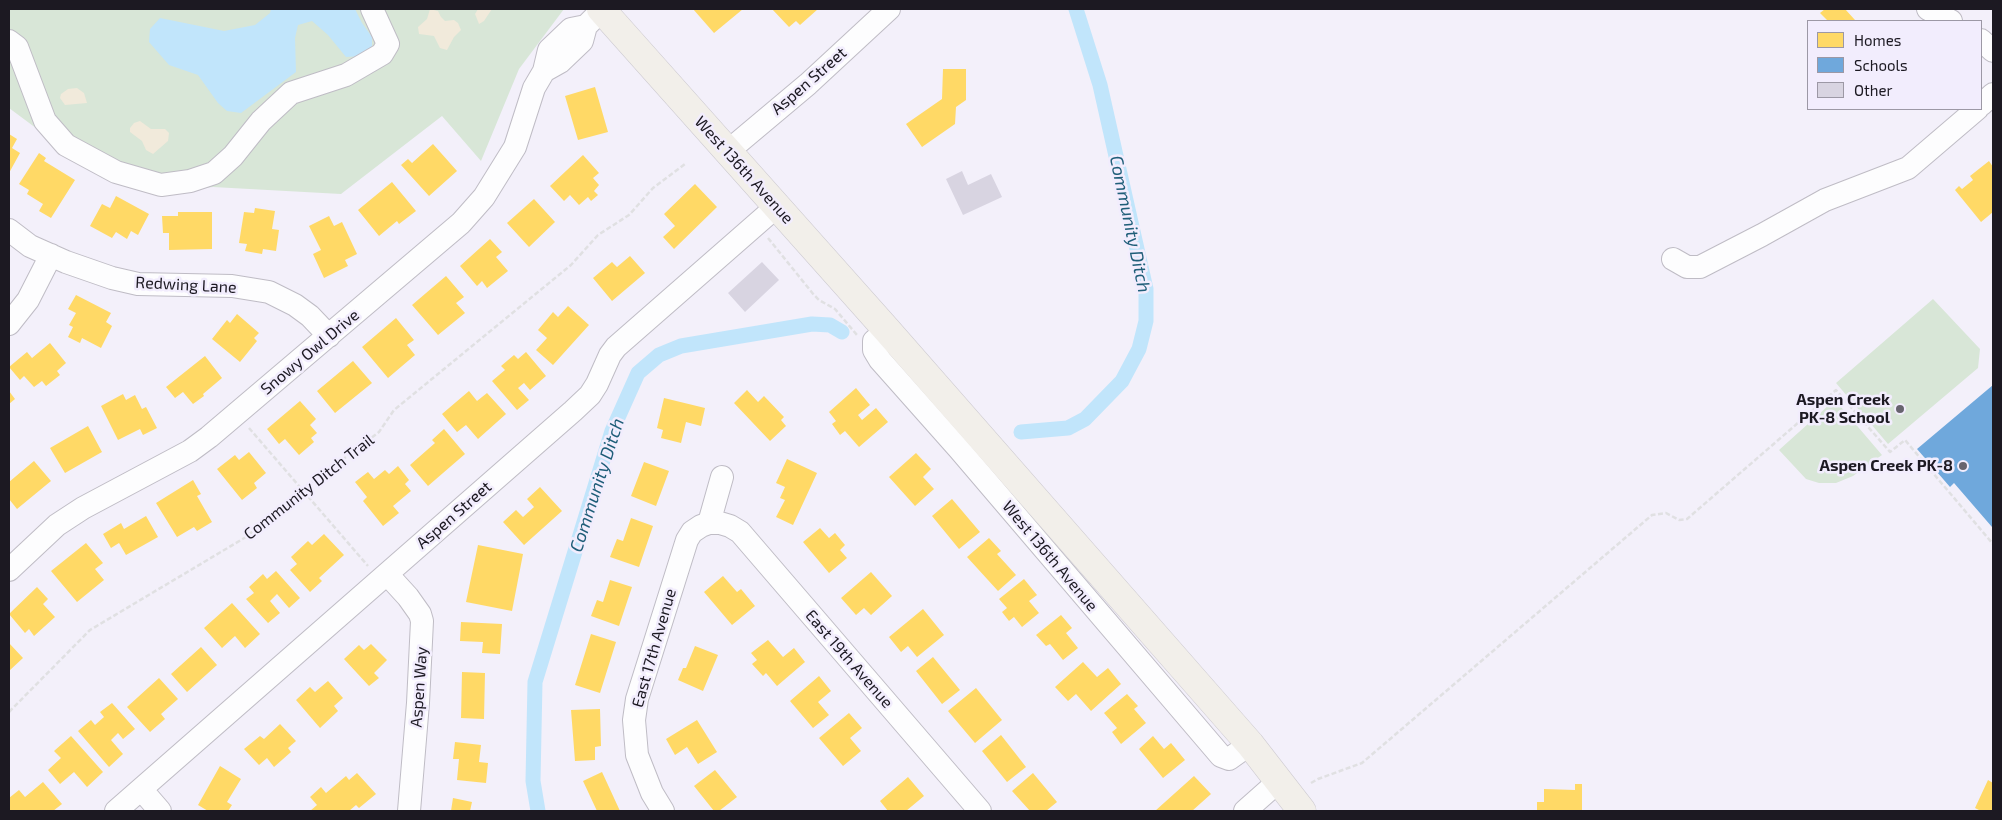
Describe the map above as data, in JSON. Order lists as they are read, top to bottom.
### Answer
{
  "streets": {
    "main road": ["West 136th Avenue"],
    "street": [
      "Aspen Street",
      "Redwing Lane",
      "Snowy Owl Drive",
      "East 17th Avenue",
      "East 19th Avenue",
      "Aspen Way"
    ],
    "path": ["Community Ditch Trail"]
  },
  "crossings": [
    ["Aspen Street", "West 136th Avenue"],
    ["Aspen Street", "Aspen Way"],
    ["West 136th Avenue", "Snowy Owl Drive"],
    ["Redwing Lane", "Snowy Owl Drive"],
    ["East 17th Avenue", "East 19th Avenue"]
  ],
  "water": ["Community Ditch"],
  "places": ["Aspen Creek PK-8 School", "Aspen Creek PK-8"],
  "legend": ["Homes", "Schools", "Other"]
}
